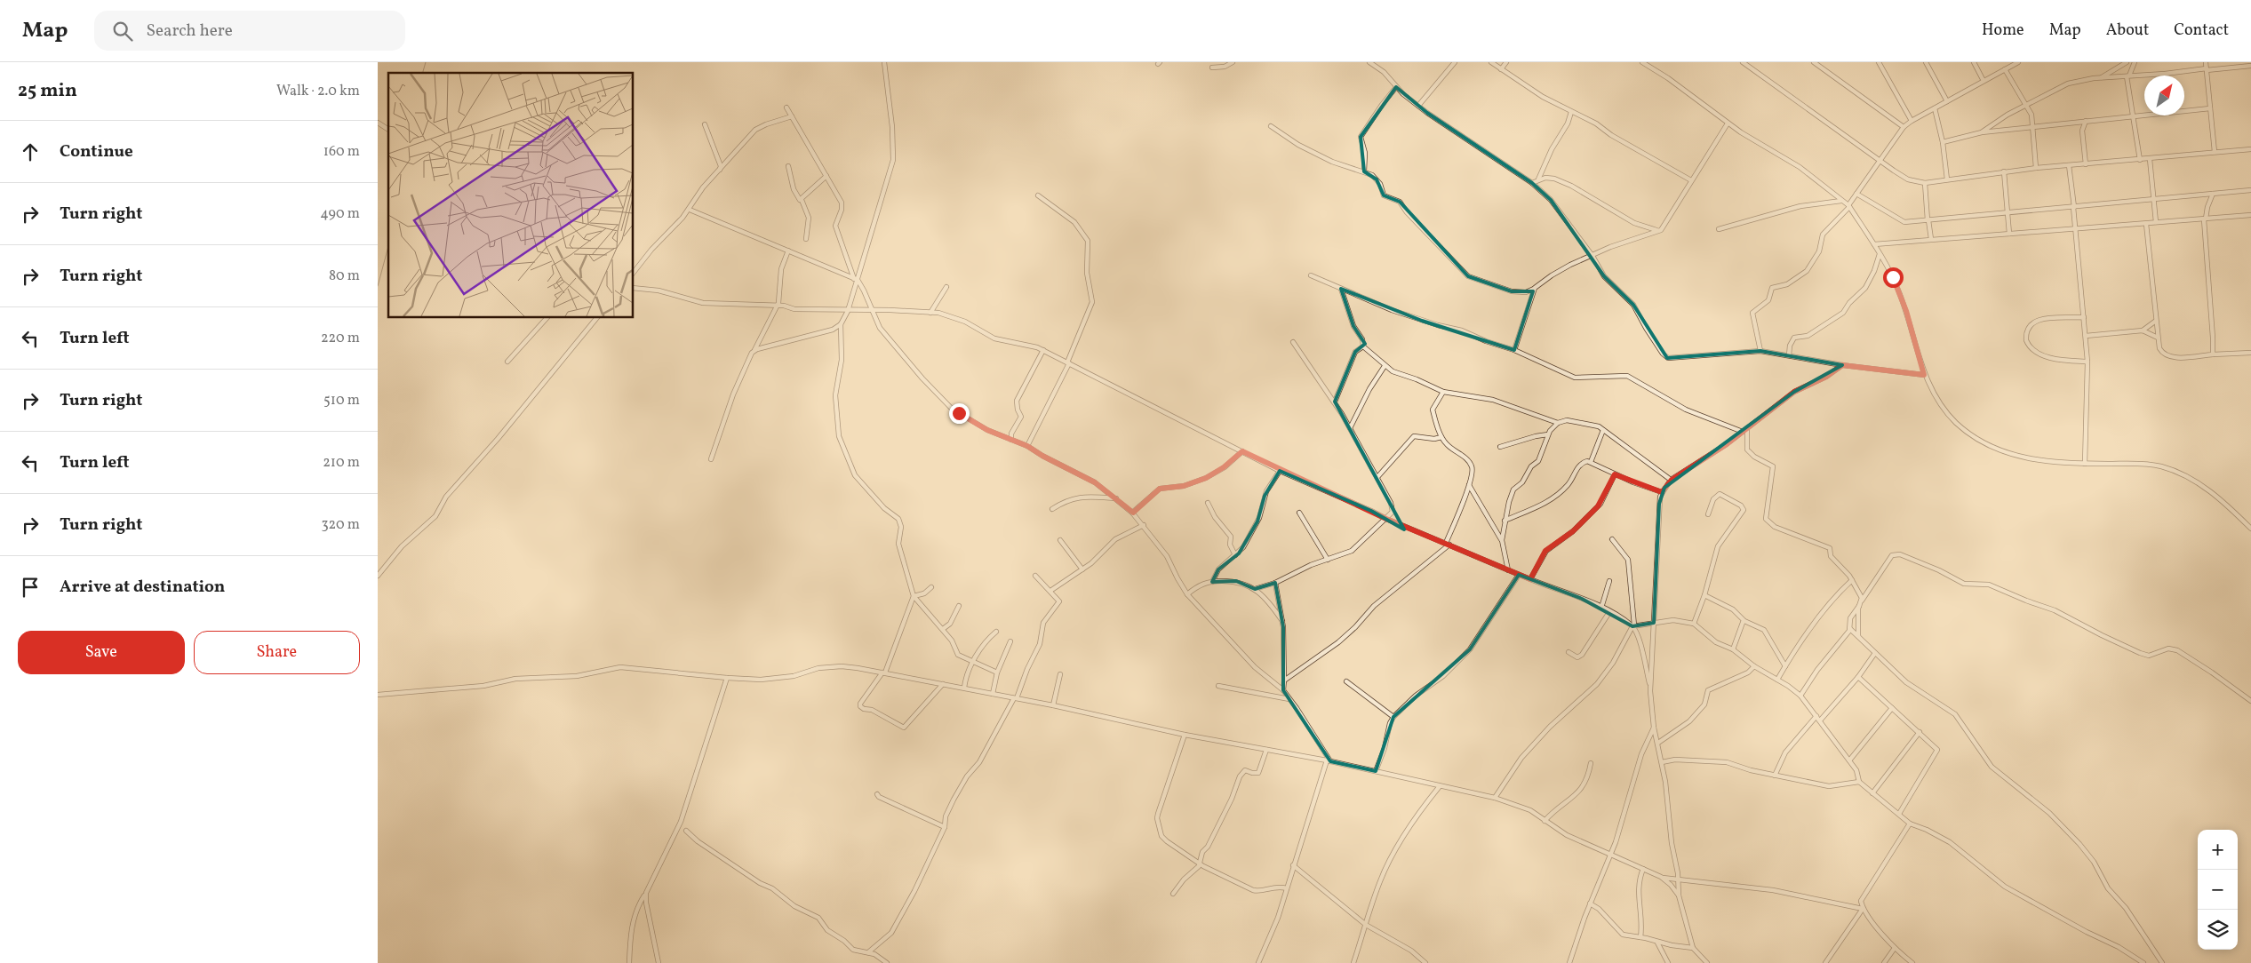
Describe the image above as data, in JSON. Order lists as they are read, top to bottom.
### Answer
{
  "north": "top right",
  "page": {
    "header": "Map",
    "search": "Search here",
    "nav": [
      "Home",
      "Map",
      "About",
      "Contact"
    ],
    "heading": ["25 min", "Walk · 2.0 km"],
    "list": [
      ["Continue", "160 m"],
      ["Turn right", "490 m"],
      ["Turn right", "80 m"],
      ["Turn left", "220 m"],
      ["Turn right", "510 m"],
      ["Turn left", "210 m"],
      ["Turn right", "320 m"],
      "Arrive at destination"
    ],
    "buttons": ["Save", "Share"],
    "map_buttons": ["+", "−"]
  }
}
